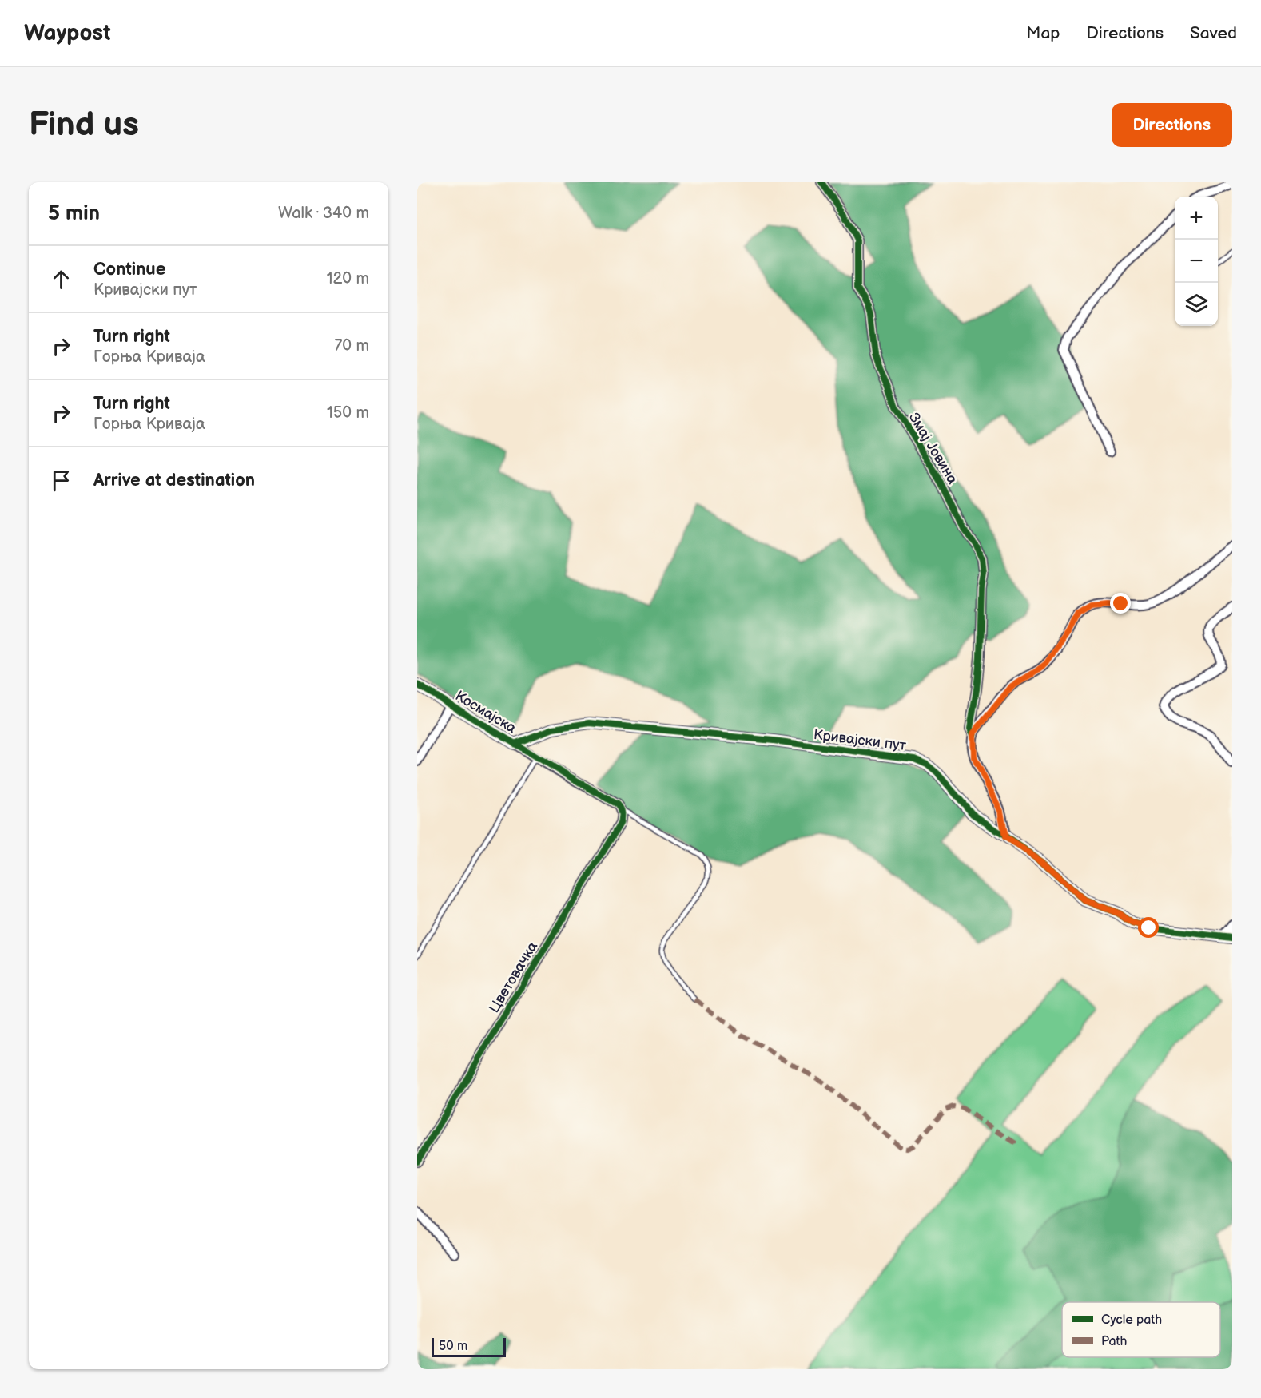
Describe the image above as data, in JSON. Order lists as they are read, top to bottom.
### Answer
{
  "streets": {
    "street": [
      "Змај Јовина",
      "Космајска",
      "Кривајски пут",
      "Цветовачка"
    ]
  },
  "crossings": [
    ["Змај Јовина", "Кривајски пут"],
    ["Космајска", "Кривајски пут"],
    ["Космајска", "Цветовачка"]
  ],
  "legend": ["Cycle path", "Path"],
  "scale_bar": "50 m",
  "page": {
    "header": "Waypost",
    "nav": ["Map", "Directions", "Saved"],
    "buttons": "Directions",
    "title": "Find us",
    "heading": ["5 min", "Walk · 340 m"],
    "map_buttons": ["+", "−"],
    "list": [
      ["Continue", "Кривајски пут", "120 m"],
      ["Turn right", "Горња Криваја", "70 m"],
      ["Turn right", "Горња Криваја", "150 m"],
      "Arrive at destination"
    ],
    "scale": "50 m"
  }
}
